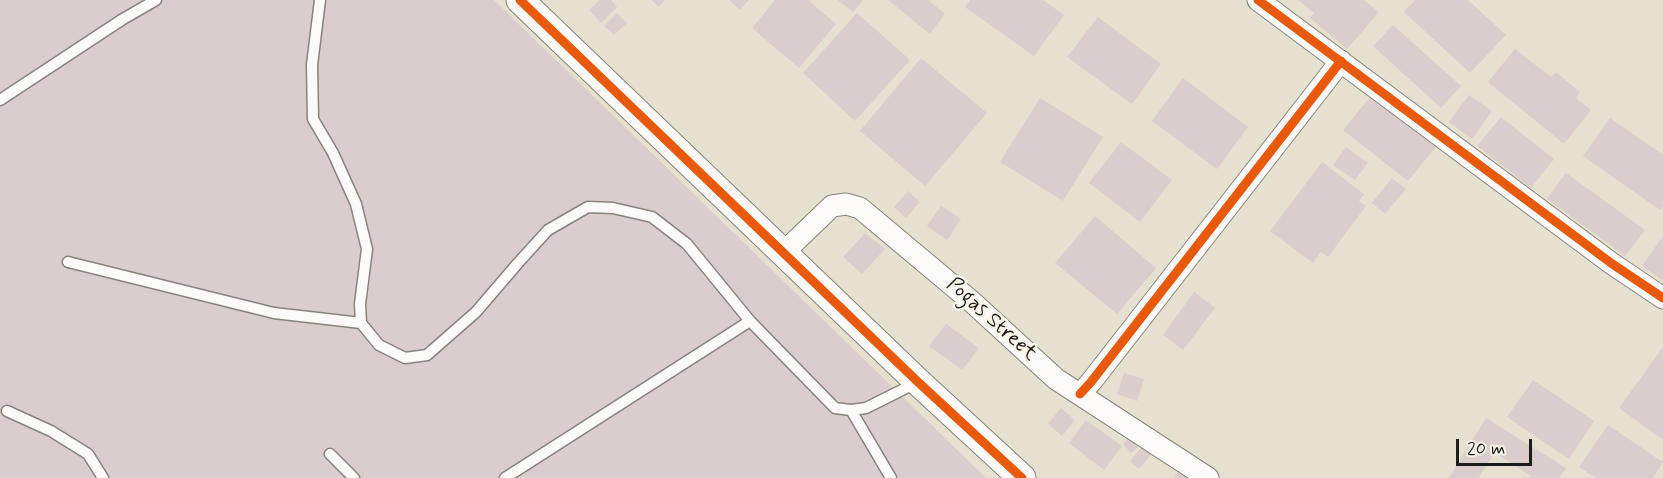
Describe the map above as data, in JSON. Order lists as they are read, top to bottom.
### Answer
{
  "streets": {
    "street": ["Pogas Street"]
  },
  "scale_bar": "20 m"
}
